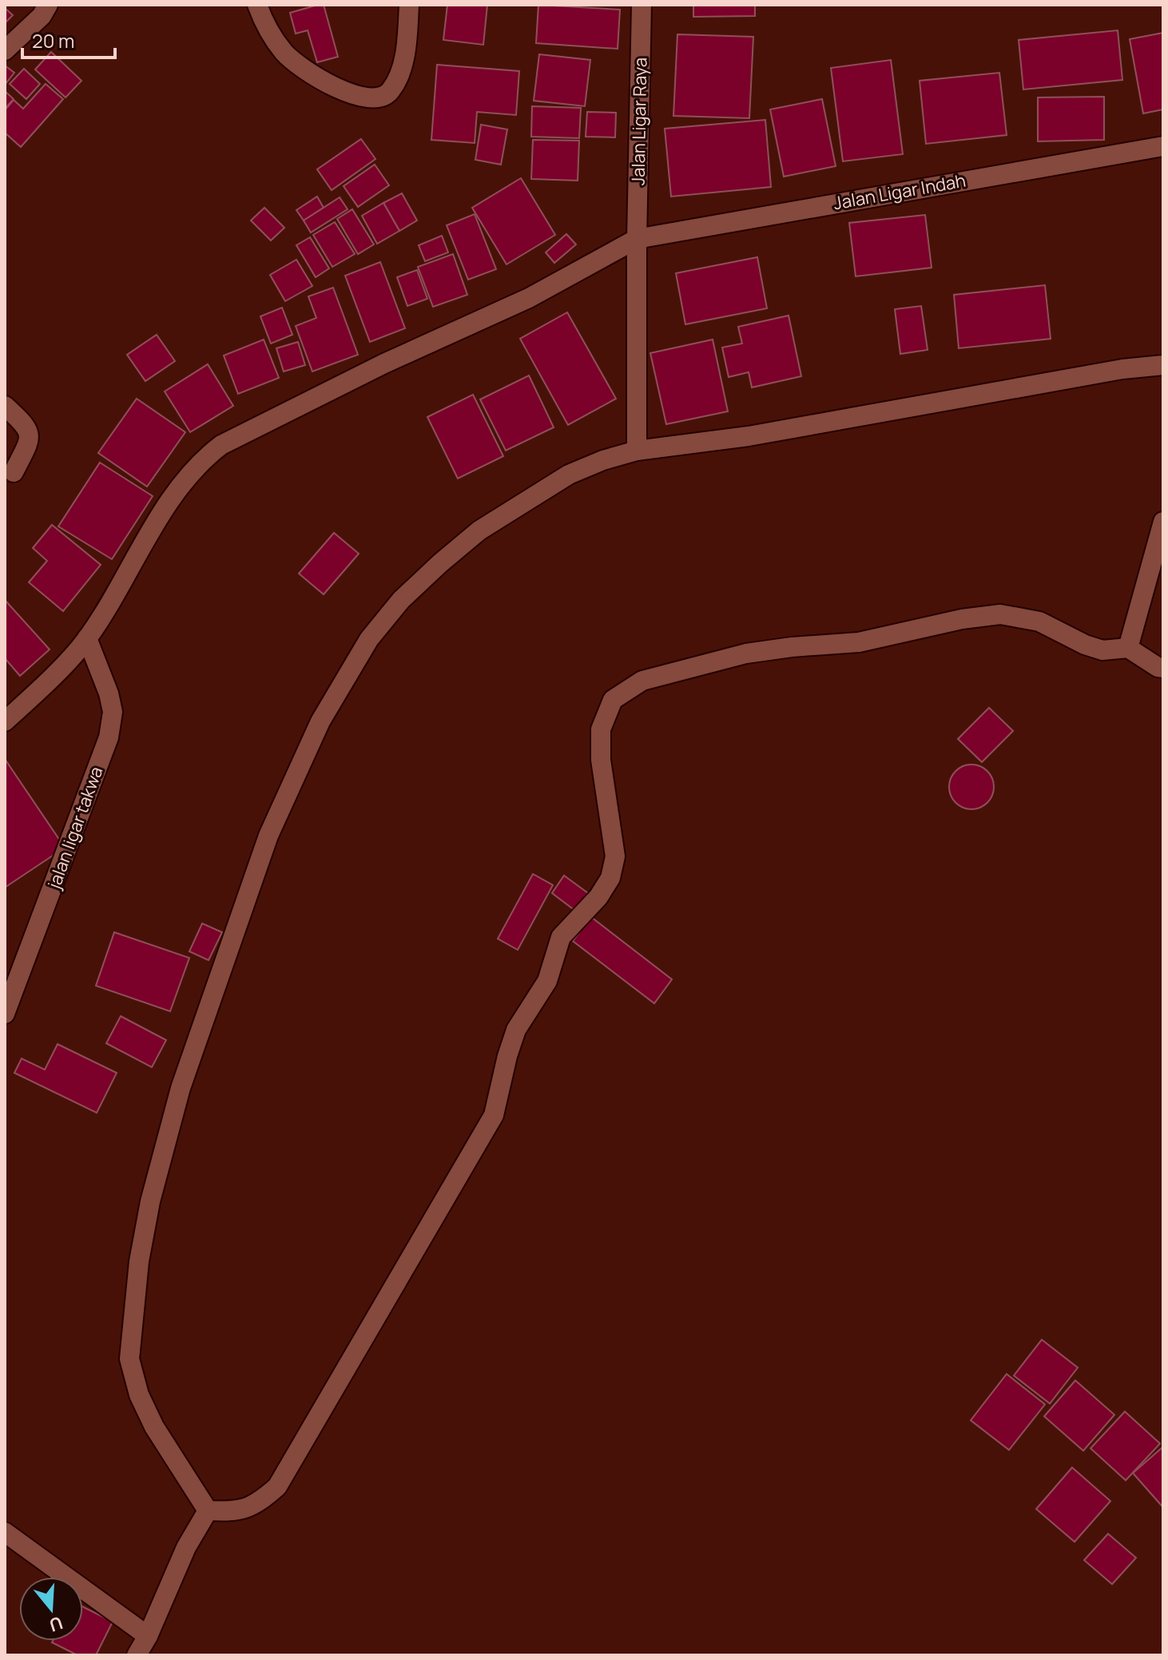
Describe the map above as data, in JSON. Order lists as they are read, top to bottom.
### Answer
{
  "streets": {
    "street": ["Jalan Ligar Raya", "Jalan Ligar Indah", "jalan ligar takwa"]
  },
  "crossings": [
    ["Jalan Ligar Raya", "Jalan Ligar Indah"],
    ["Jalan Ligar Indah", "jalan ligar takwa"]
  ],
  "scale_bar": "20 m",
  "north": "bottom"
}
